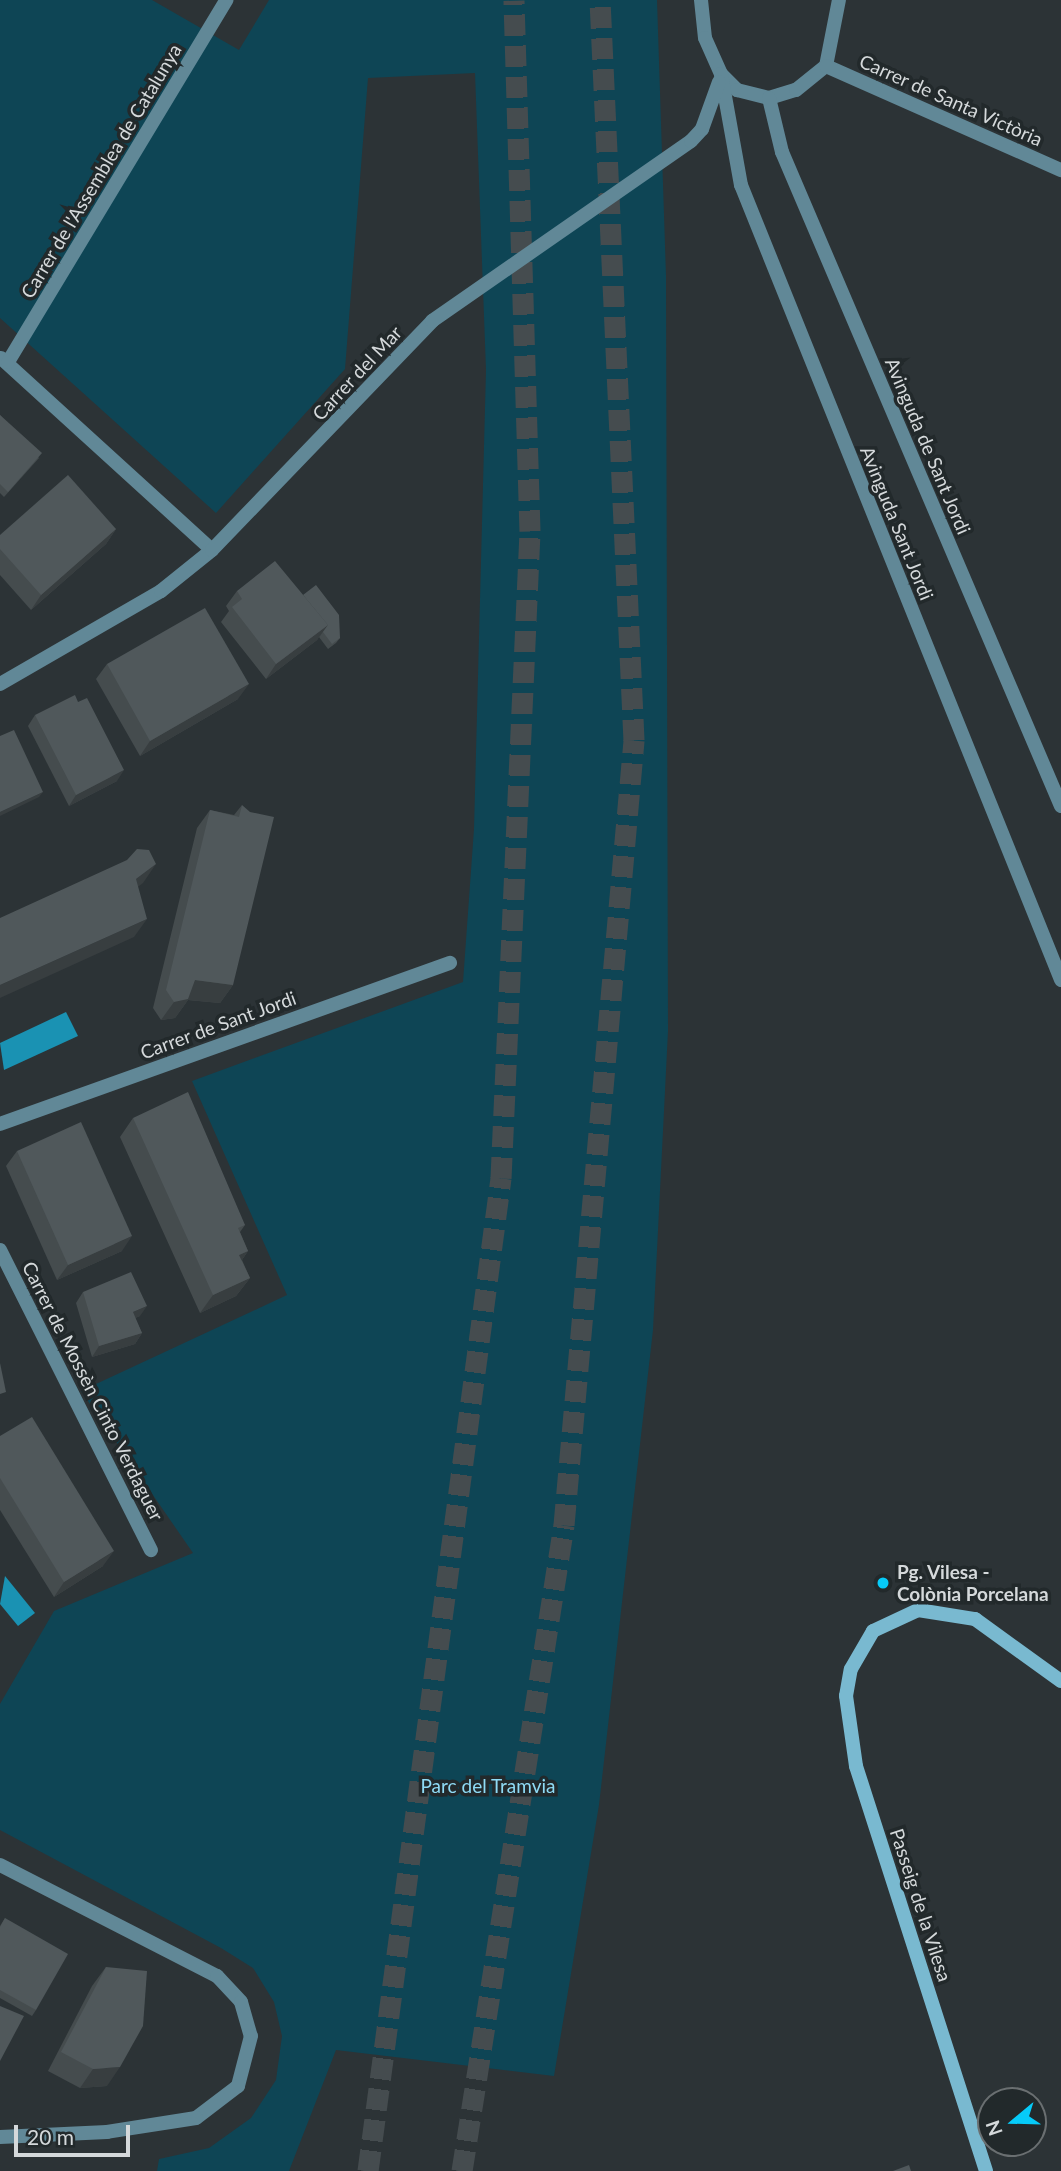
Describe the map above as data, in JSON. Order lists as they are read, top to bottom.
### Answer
{
  "streets": {
    "street": [
      "Carrer de Santa Victòria",
      "Carrer de l'Assemblea de Catalunya",
      "Carrer del Mar",
      "Avinguda de Sant Jordi",
      "Avinguda Sant Jordi",
      "Carrer de Sant Jordi",
      "Carrer de Mossèn Cinto Verdaguer",
      "Passeig de la Vilesa"
    ]
  },
  "crossings": [
    ["Carrer del Mar", "Avinguda Sant Jordi"]
  ],
  "parks": ["Parc del Tramvia"],
  "places": ["Pg. Vilesa - Colònia Porcelana"],
  "scale_bar": "20 m",
  "north": "left"
}
